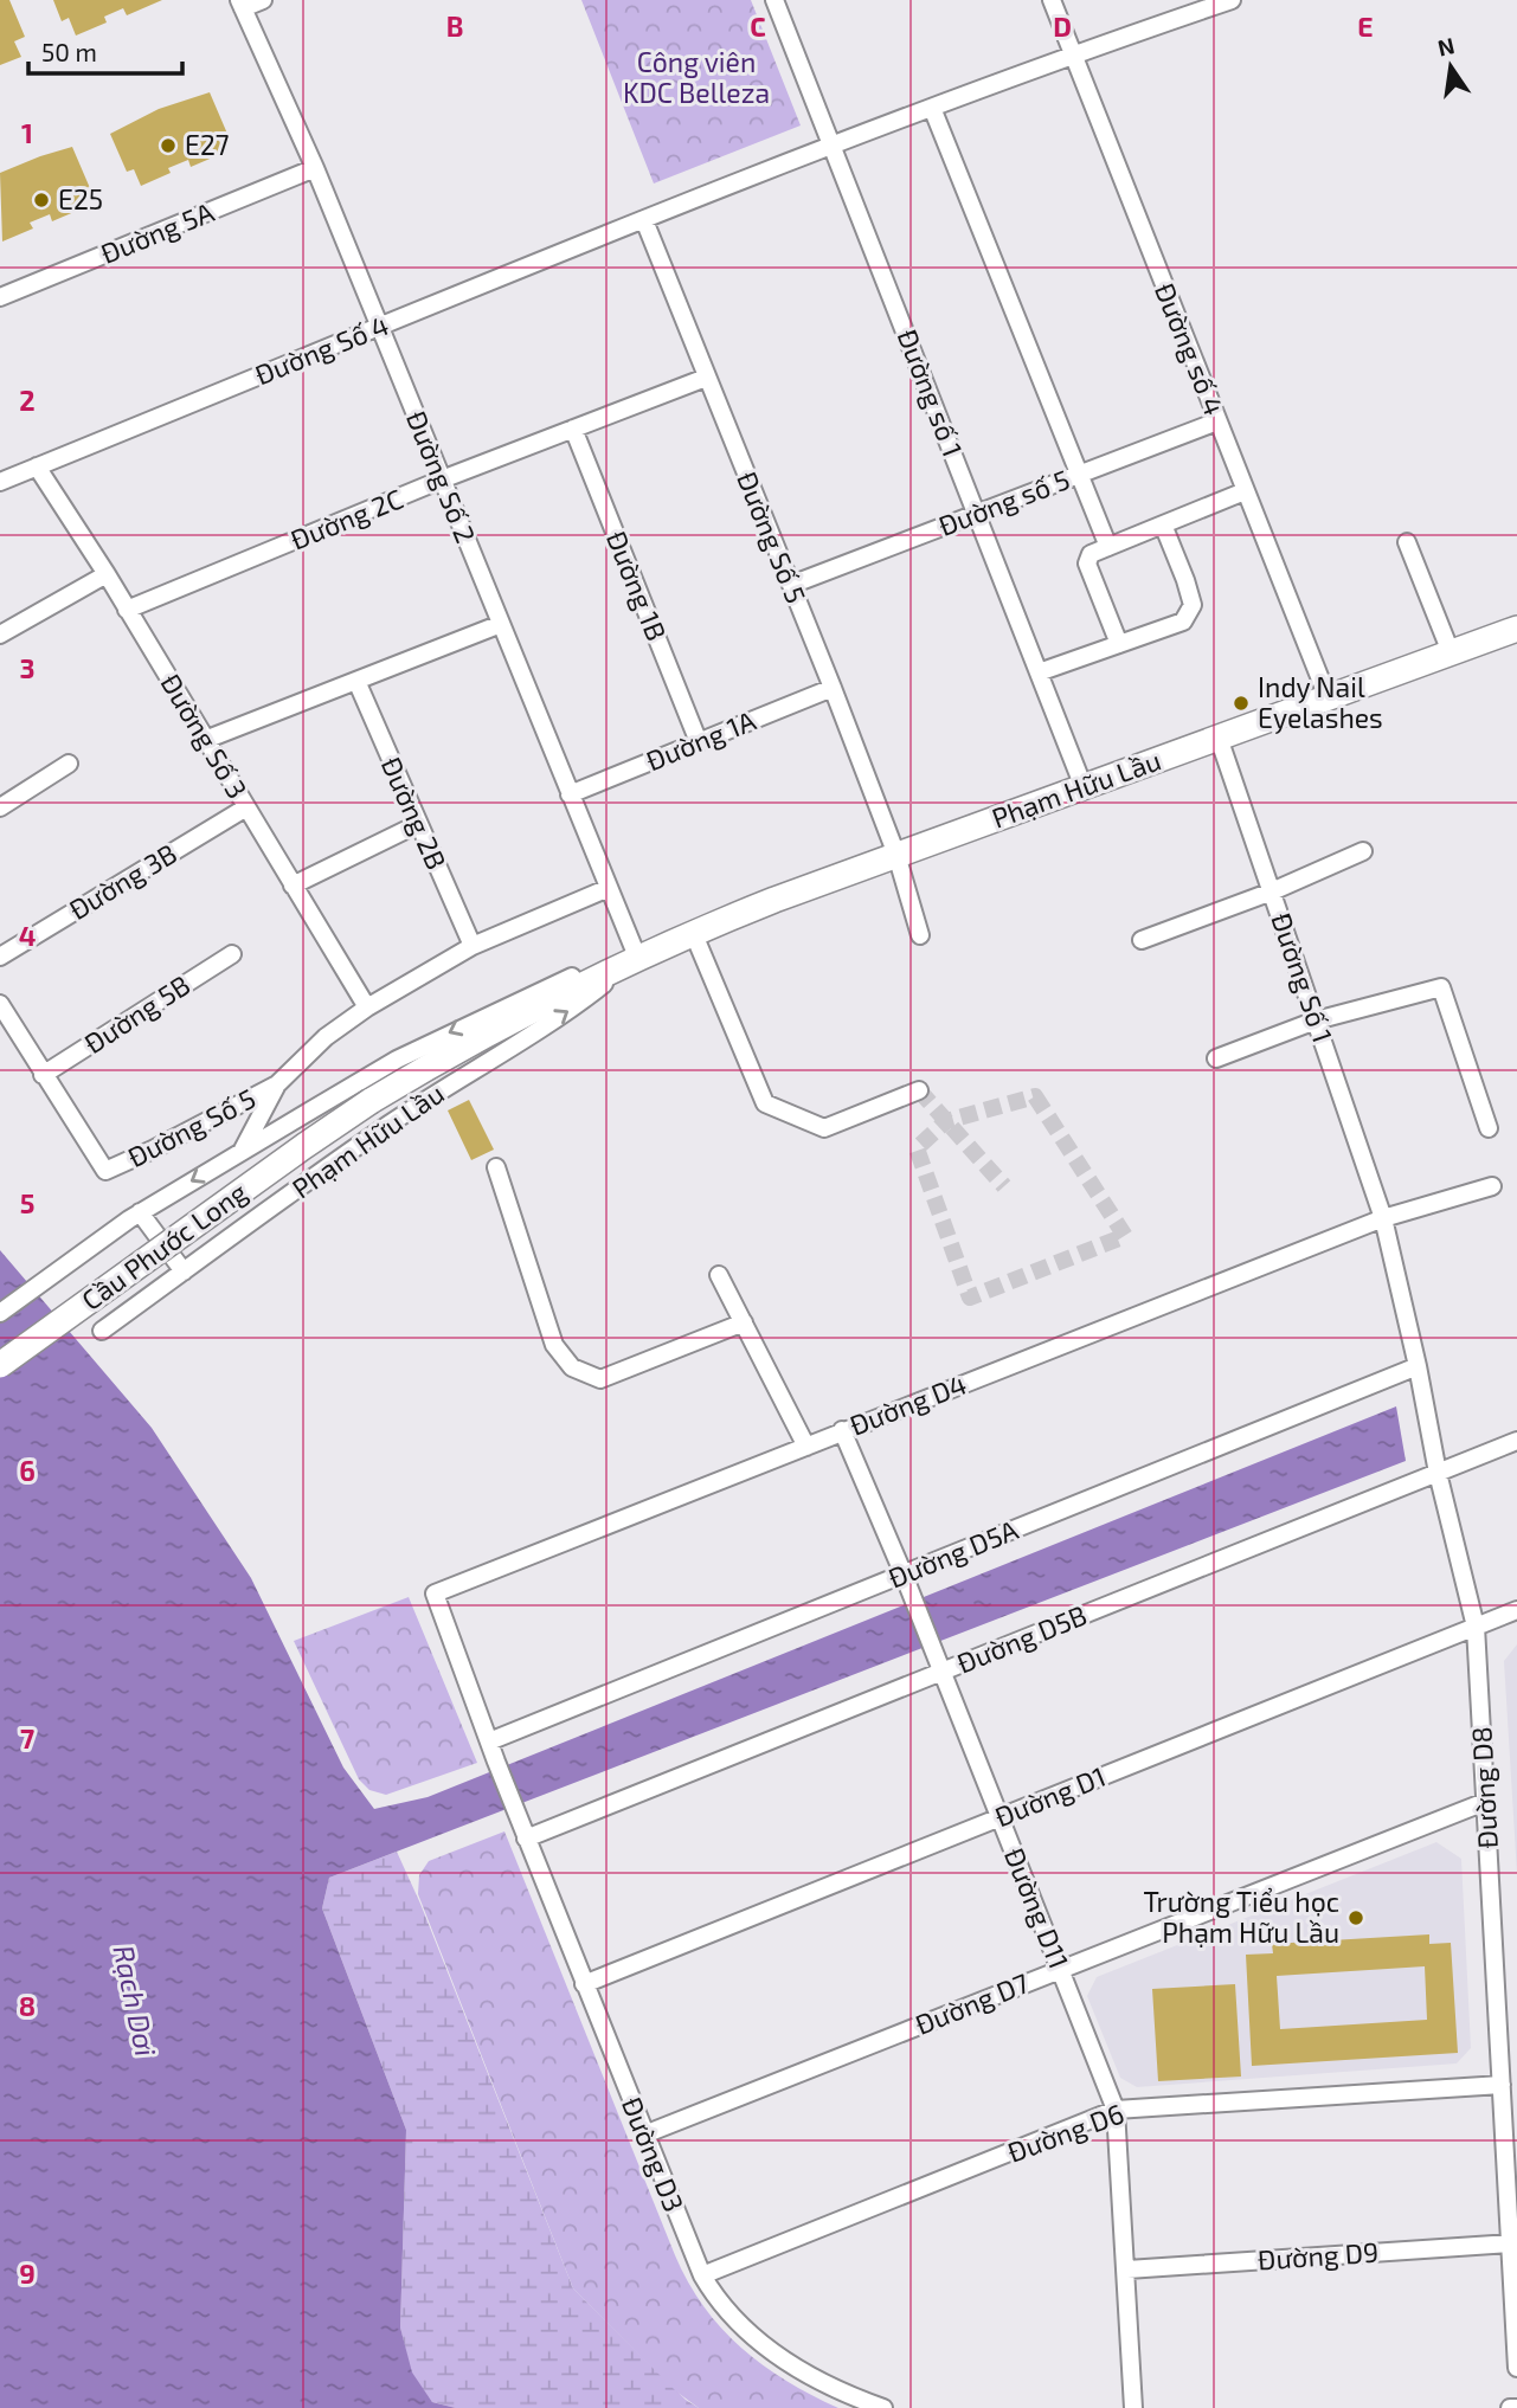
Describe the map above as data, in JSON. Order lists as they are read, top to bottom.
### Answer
{
  "streets": {
    "main road": ["Phạm Hữu Lầu", "Cầu Phước Long"],
    "street": [
      "Đường 5A",
      "Đường số 4",
      "Đường Số 4",
      "Đường số 1",
      "Đường Số 2",
      "Đường số 5",
      "Đường 2C",
      "Đường Số 5",
      "Đường 1B",
      "Đường Số 3",
      "Đường 1A",
      "Đường 2B",
      "Đường 3B",
      "Đường Số 1",
      "Đường 5B",
      "Đường D4",
      "Đường D5A",
      "Đường D5B",
      "Đường D8",
      "Đường D1",
      "Đường D11",
      "Đường D7",
      "Đường D6",
      "Đường D3",
      "Đường D9"
    ]
  },
  "crossings": [
    ["Đường 5A", "Đường Số 2"],
    ["Đường số 4", "Đường số 5"],
    ["Đường số 4", "Phạm Hữu Lầu"],
    ["Đường Số 4", "Đường Số 2"],
    ["Đường Số 4", "Đường Số 5"],
    ["Đường Số 4", "Đường Số 3"],
    ["Đường số 1", "Đường số 5"],
    ["Đường số 1", "Phạm Hữu Lầu"],
    ["Đường Số 2", "Đường 2C"],
    ["Đường Số 2", "Đường 1A"],
    ["Đường Số 2", "Phạm Hữu Lầu"],
    ["Đường số 5", "Đường Số 5"],
    ["Đường 2C", "Đường Số 5"],
    ["Đường 2C", "Đường 1B"],
    ["Đường 2C", "Đường Số 3"],
    ["Đường Số 5", "Đường 1A"],
    ["Đường Số 5", "Phạm Hữu Lầu"],
    ["Đường Số 5", "Đường 5B"],
    ["Đường 1B", "Đường 1A"],
    ["Đường Số 3", "Đường 3B"],
    ["Phạm Hữu Lầu", "Đường Số 1"],
    ["Phạm Hữu Lầu", "Cầu Phước Long"],
    ["Đường Số 1", "Đường D4"],
    ["Đường Số 1", "Đường D8"],
    ["Đường D4", "Đường D5A"],
    ["Đường D4", "Đường D8"],
    ["Đường D4", "Đường D11"],
    ["Đường D4", "Đường D3"],
    ["Đường D5A", "Đường D8"],
    ["Đường D5A", "Đường D11"],
    ["Đường D5A", "Đường D3"],
    ["Đường D5B", "Đường D8"],
    ["Đường D5B", "Đường D11"],
    ["Đường D5B", "Đường D3"],
    ["Đường D8", "Đường D1"],
    ["Đường D8", "Đường D7"],
    ["Đường D8", "Đường D6"],
    ["Đường D8", "Đường D9"],
    ["Đường D1", "Đường D11"],
    ["Đường D1", "Đường D3"],
    ["Đường D11", "Đường D7"],
    ["Đường D11", "Đường D6"],
    ["Đường D11", "Đường D9"],
    ["Đường D7", "Đường D3"],
    ["Đường D6", "Đường D3"]
  ],
  "water": ["Rạch Dơi"],
  "parks": ["Công viên KDC Belleza"],
  "places": [
    "E27",
    "E25",
    "Indy Nail Eyelashes",
    "Trường Tiểu học Phạm Hữu Lầu"
  ],
  "scale_bar": "50 m",
  "north": "top",
  "grid": {
    "columns": [
      "B",
      "C",
      "D",
      "E"
    ],
    "rows": [
      "1",
      "2",
      "3",
      "4",
      "5",
      "6",
      "7",
      "8",
      "9"
    ]
  }
}
